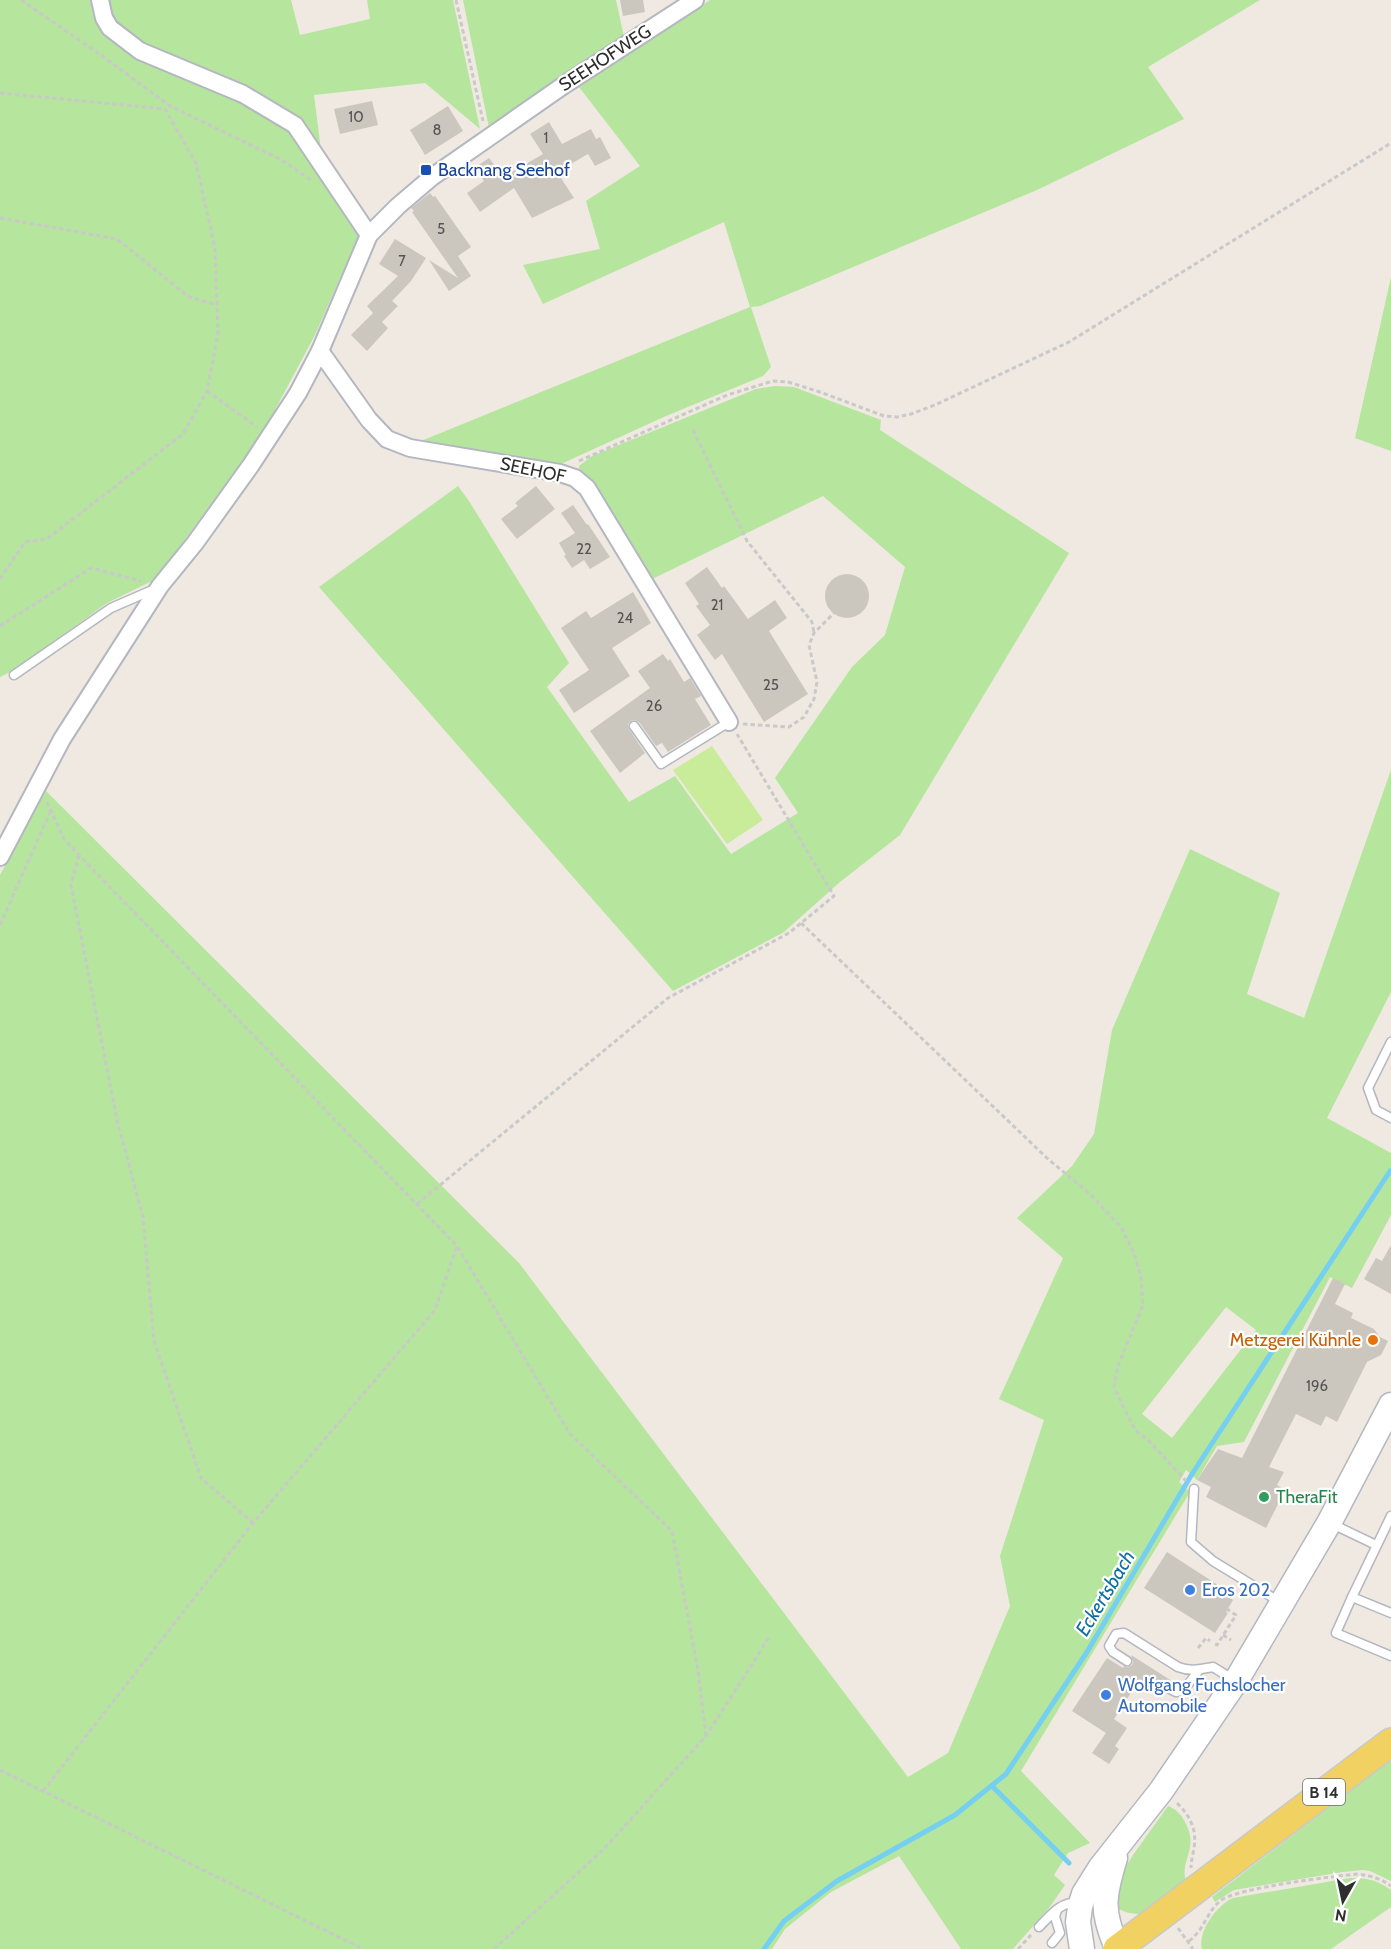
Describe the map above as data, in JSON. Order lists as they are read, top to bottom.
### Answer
{
  "streets": {
    "main road": ["B 14"],
    "street": ["SEEHOFWEG", "SEEHOF"]
  },
  "water": ["Eckertsbach"],
  "places": {
    "transit": ["Backnang Seehof"],
    "other": [
      "Metzgerei Kühnle",
      "TheraFit",
      "Eros 202",
      "Wolfgang Fuchslocher Automobile"
    ]
  },
  "house_numbers": [
    "10",
    "8",
    "1",
    "5",
    "7",
    "22",
    "21",
    "24",
    "25",
    "26",
    "196"
  ],
  "north": "bottom"
}
